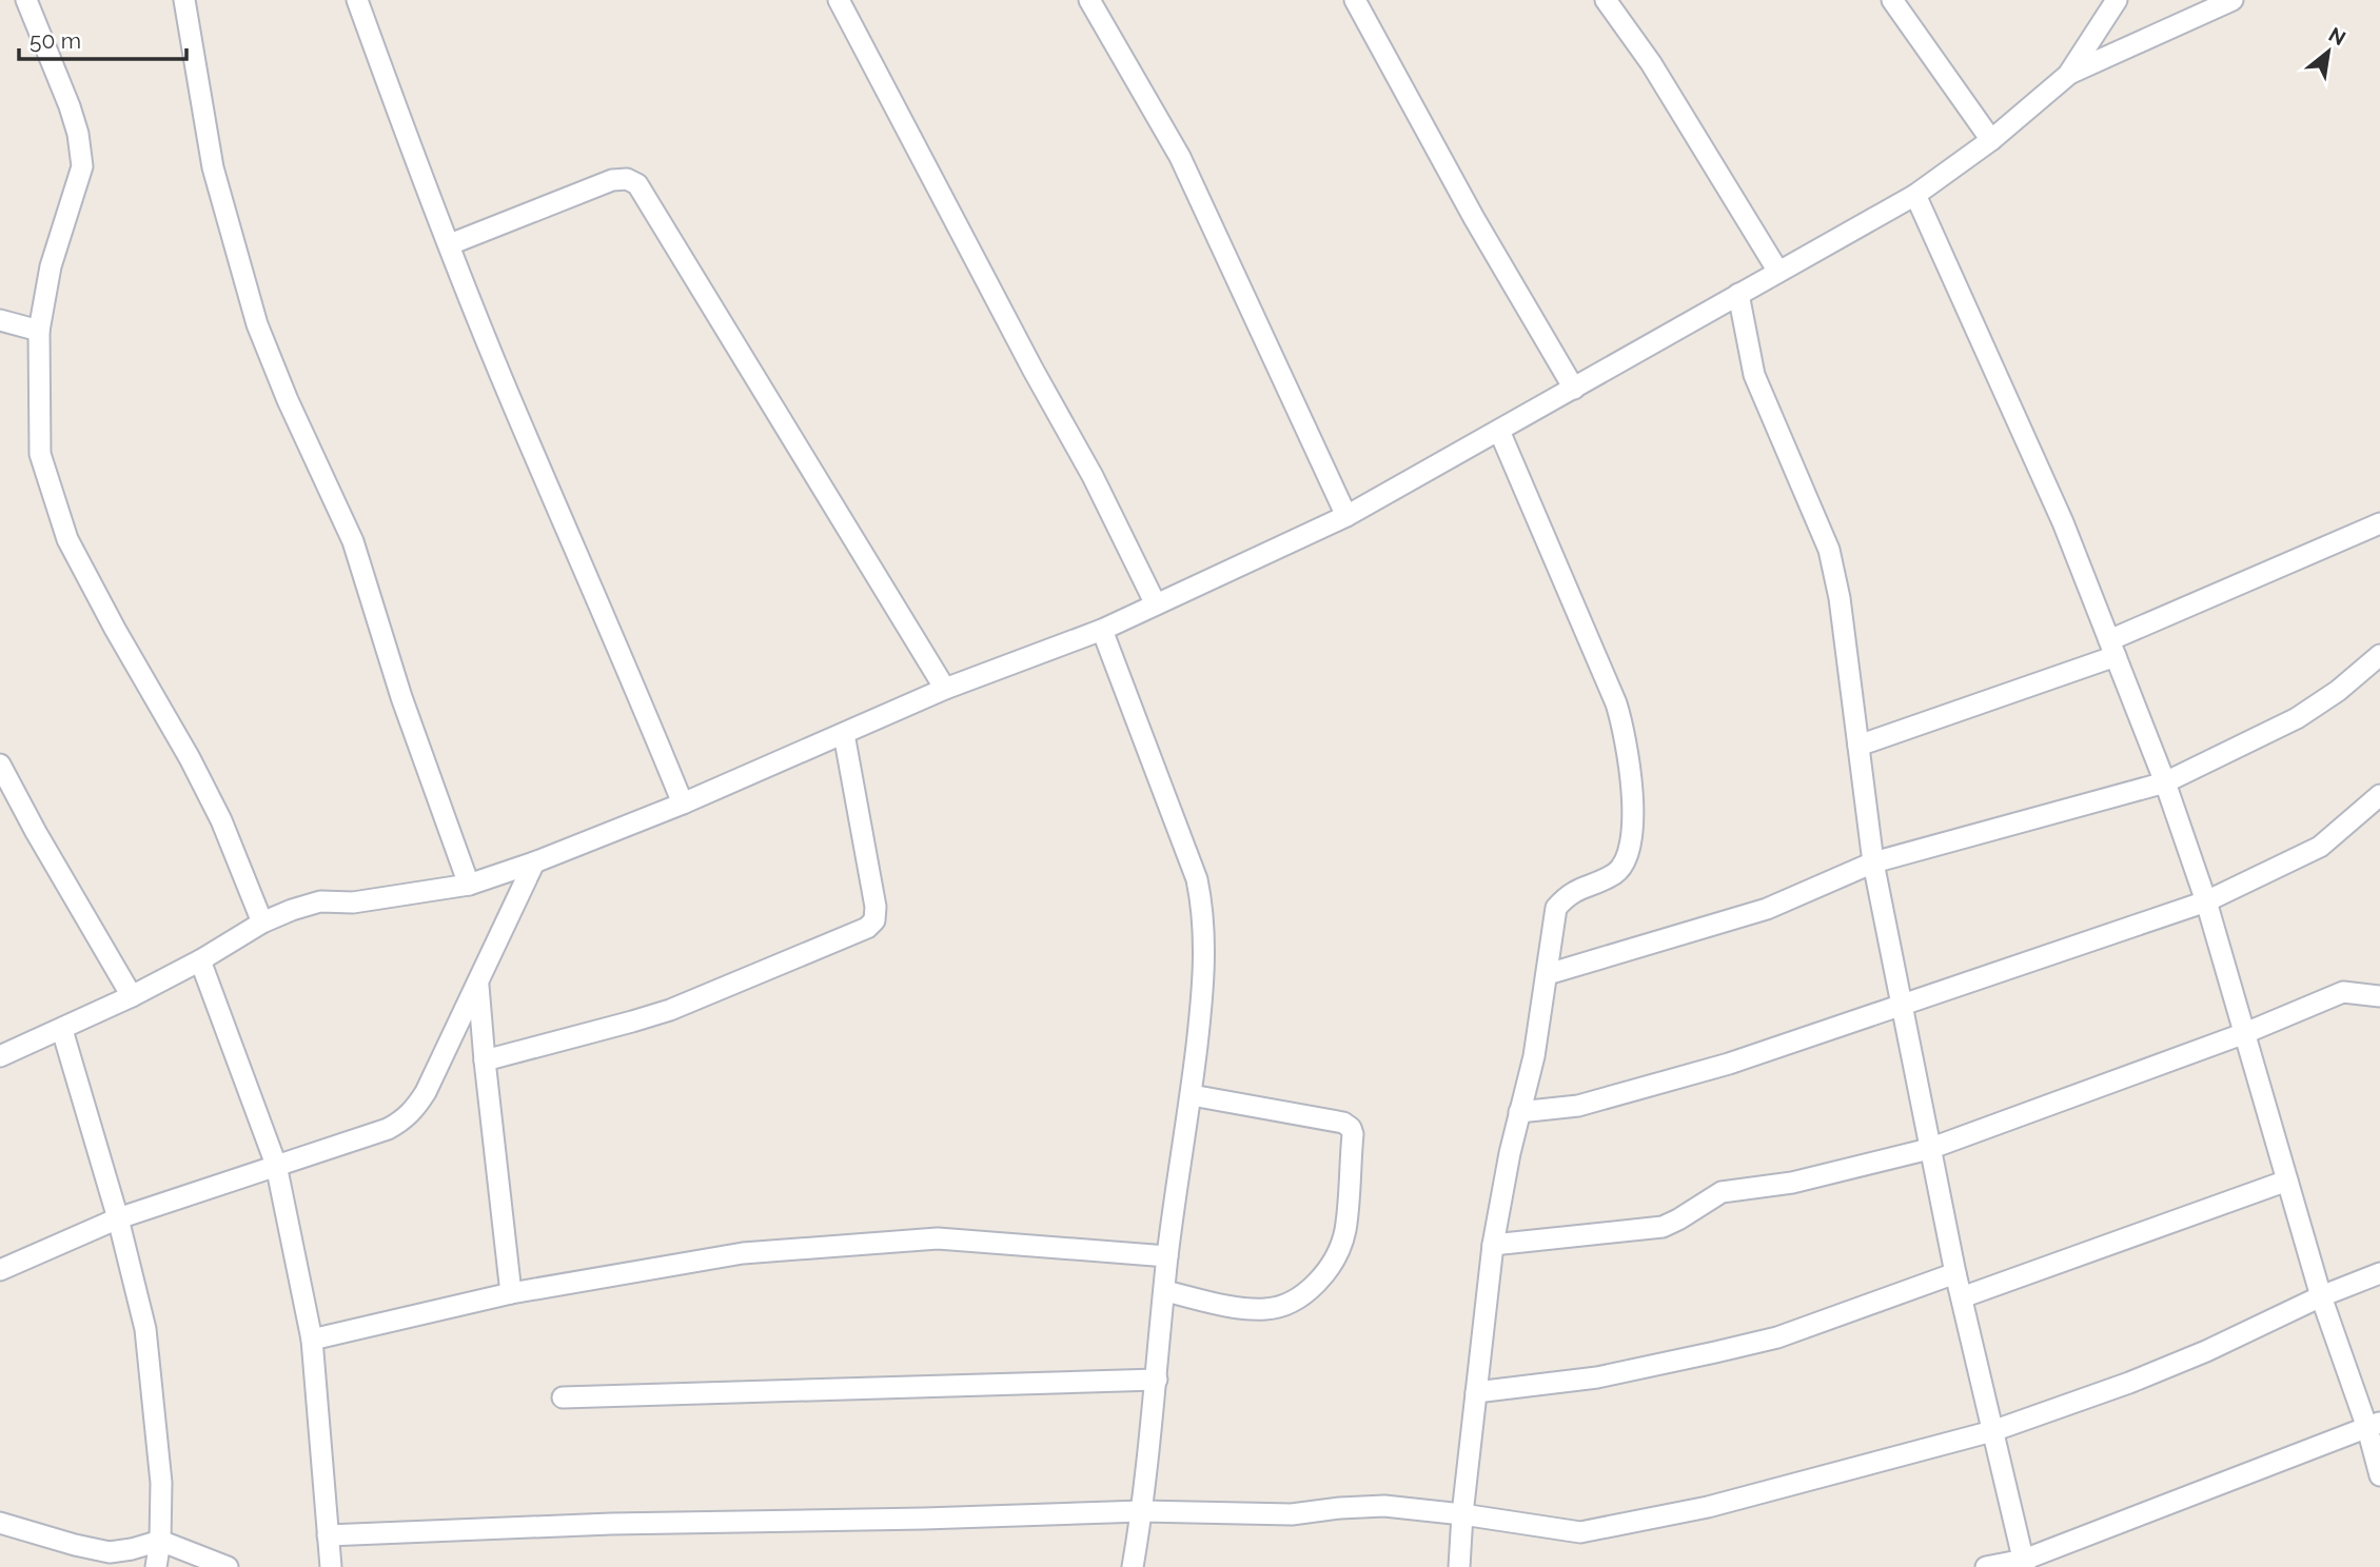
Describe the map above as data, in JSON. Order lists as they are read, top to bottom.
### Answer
{
  "scale_bar": "50 m",
  "north": "top right"
}
